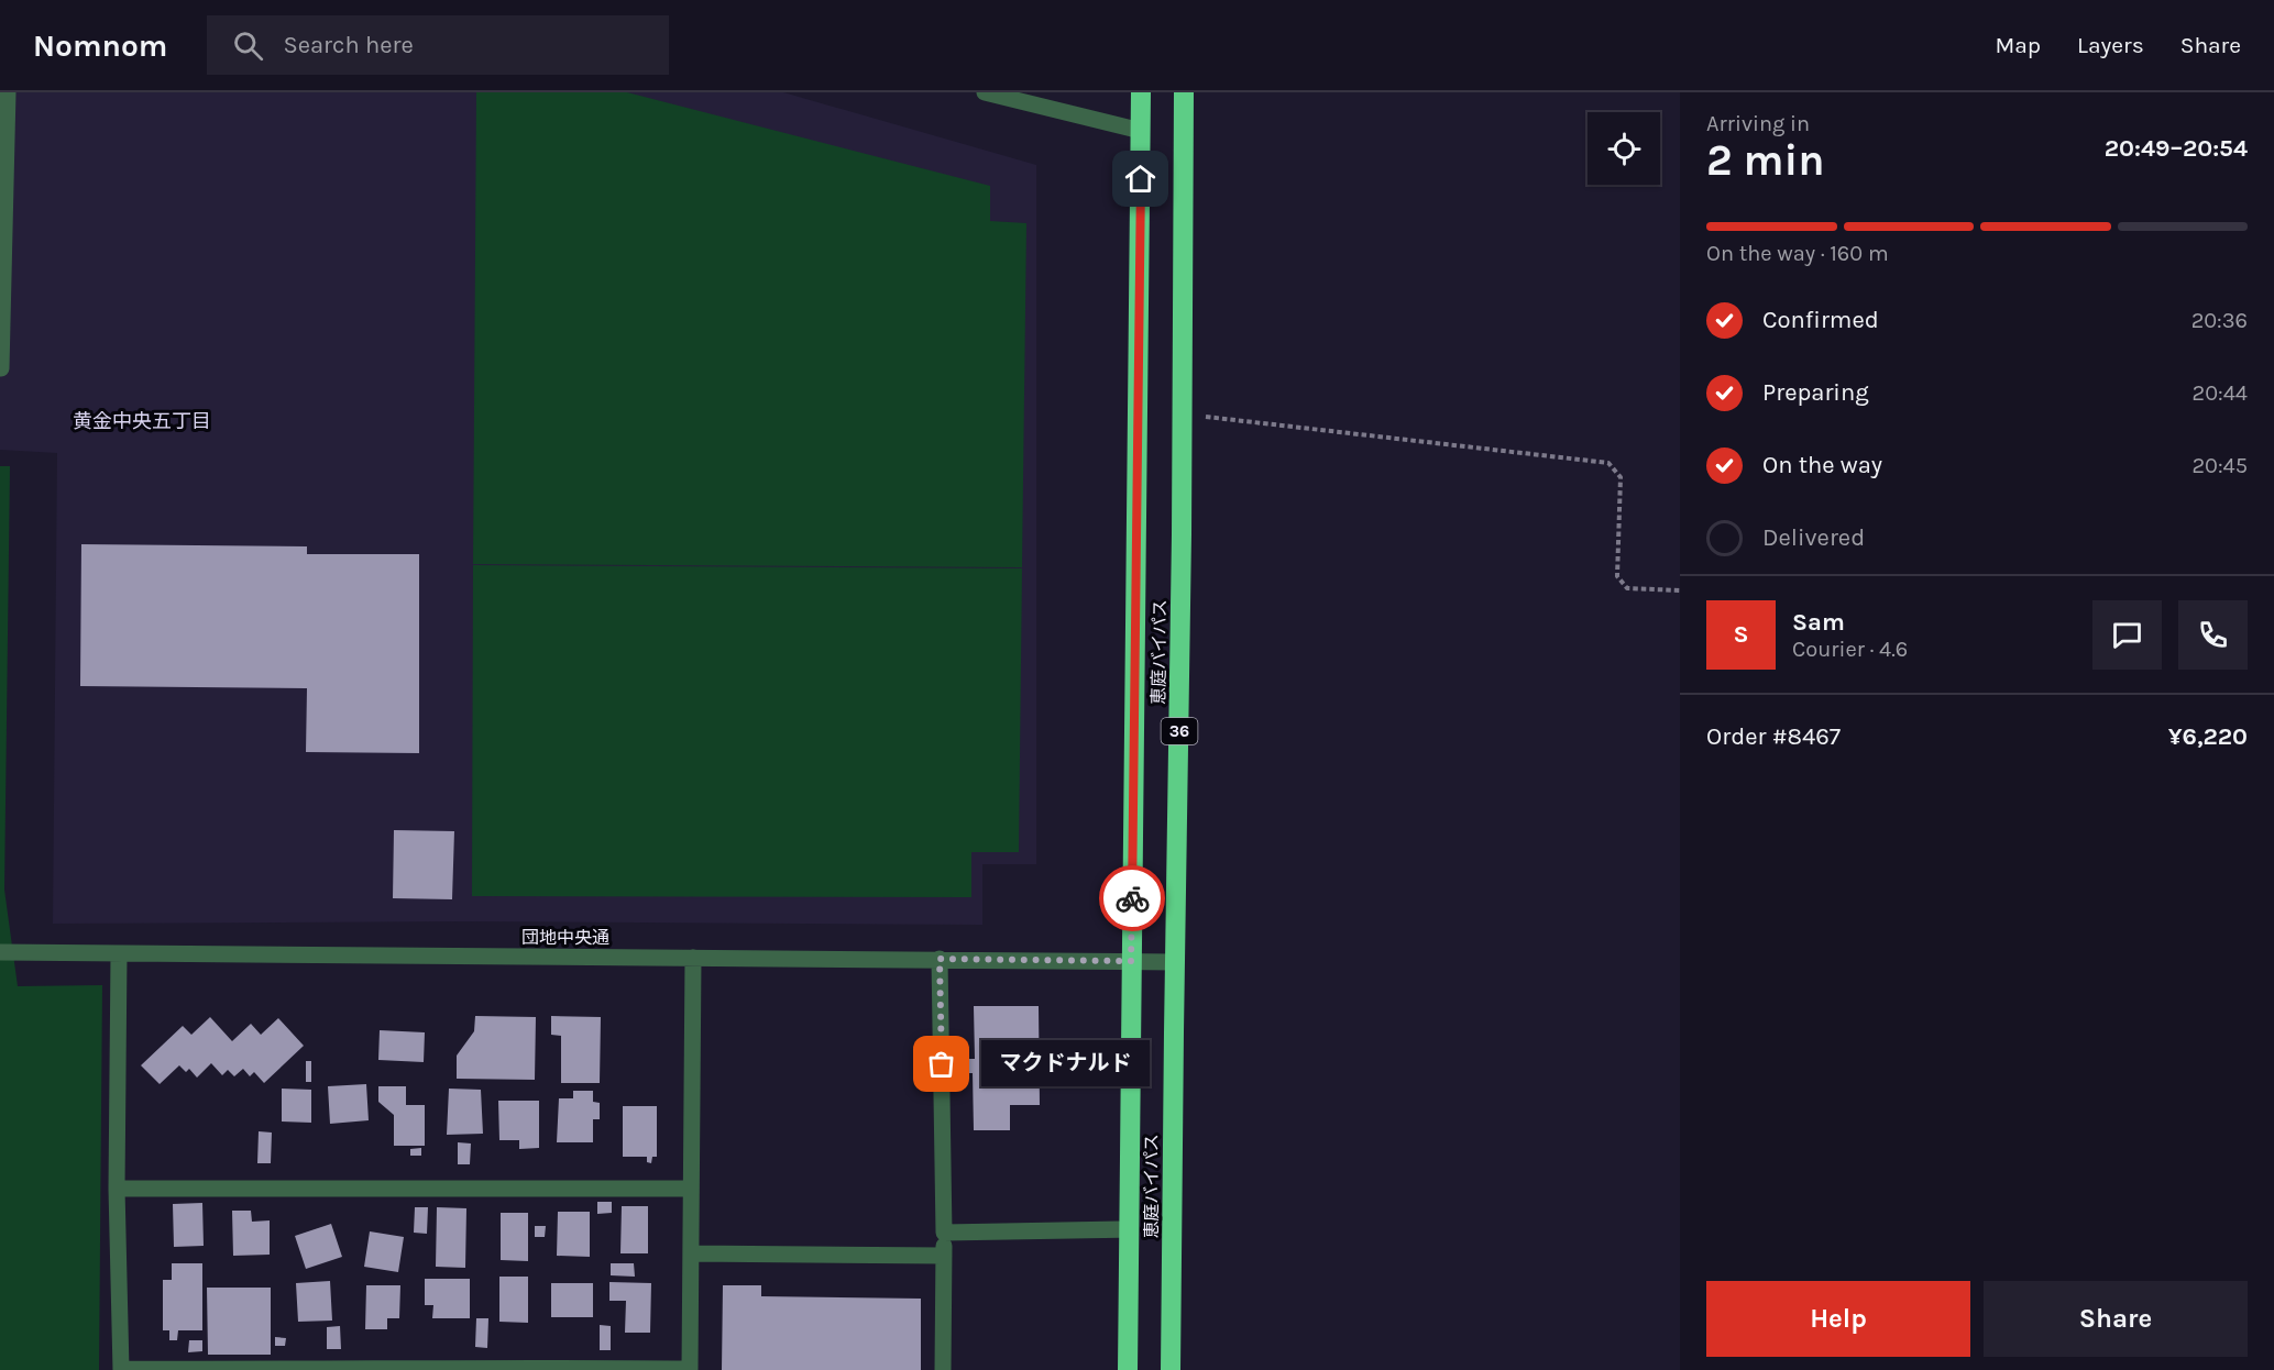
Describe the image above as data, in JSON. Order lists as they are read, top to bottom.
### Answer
{
  "streets": {
    "highway": ["恵庭バイパス", "36"],
    "street": ["団地中央通"]
  },
  "crossings": [
    ["恵庭バイパス", "団地中央通"]
  ],
  "districts": ["黄金中央五丁目"],
  "places": ["マクドナルド"],
  "page": {
    "header": "Nomnom",
    "search": "Search here",
    "nav": ["Map", "Layers", "Share"],
    "heading": ["2 min", "Arriving in", "20:49–20:54"],
    "panel": [
      "Sam",
      "Courier · 4.6",
      "Order #8467",
      "¥6,220"
    ],
    "bar": "On the way · 160 m",
    "list": [
      ["Confirmed", "20:36"],
      ["Preparing", "20:44"],
      ["On the way", "20:45"],
      "Delivered"
    ],
    "round": "S",
    "bubble": "マクドナルド",
    "buttons": ["Help", "Share"]
  }
}
